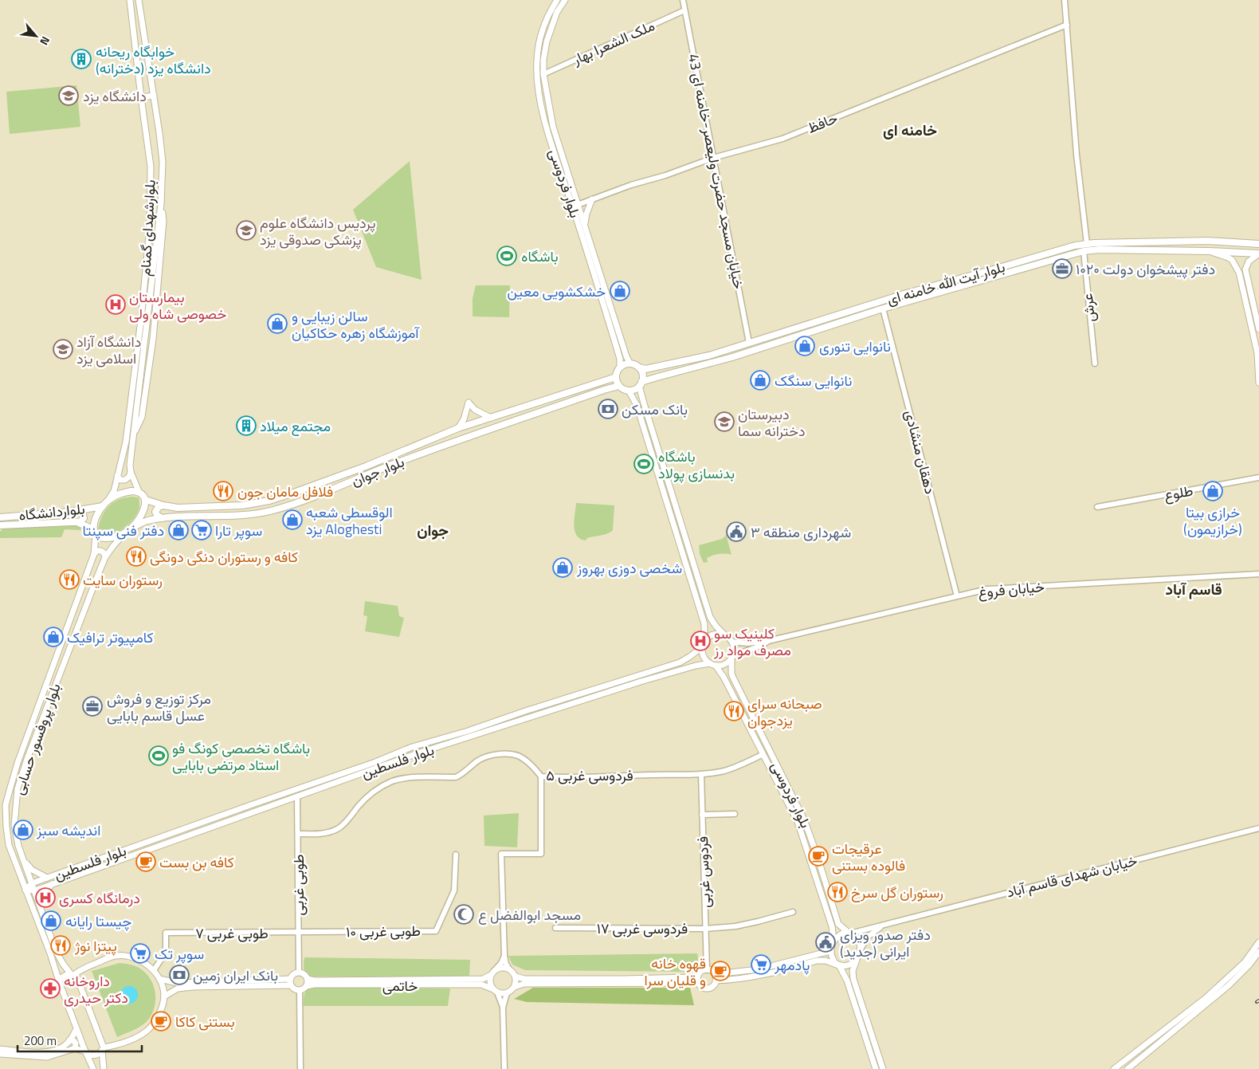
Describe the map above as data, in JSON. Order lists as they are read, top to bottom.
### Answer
{
  "streets": {
    "main road": [
      "بلوار فردوسی",
      "بلوارشهدای گمنام",
      "بلوار آیت الله خامنه ای",
      "بلوار جوان",
      "بلواردانشگاه",
      "بلوار پروفسور حسابی",
      "بلوار فلسطین",
      "خاتمی"
    ],
    "street": [
      "ملک الشعرا بهار",
      "حافظ",
      "خیابان مسجد حضرت ولیعصر-خامنه ای 43",
      "عرش",
      "دهقان منشادی",
      "طلوع",
      "خیابان فروغ",
      "فردوسی غربی ۵",
      "فردوس غربی",
      "خیابان شهدای قاسم آباد",
      "طوبی غربی",
      "فردوسی غربی ۱۷",
      "طوبی غربی ۱۰",
      "طوبی غربی ۷"
    ]
  },
  "crossings": [
    ["ملک الشعرا بهار", "خیابان مسجد حضرت ولیعصر-خامنه ای 43"],
    ["ملک الشعرا بهار", "بلوار فردوسی"],
    ["حافظ", "خیابان مسجد حضرت ولیعصر-خامنه ای 43"],
    ["حافظ", "بلوار فردوسی"],
    ["خیابان مسجد حضرت ولیعصر-خامنه ای 43", "بلوار آیت الله خامنه ای"],
    ["بلوار فردوسی", "بلوار آیت الله خامنه ای"],
    ["بلوار فردوسی", "بلوار جوان"],
    ["بلوار فردوسی", "خیابان فروغ"],
    ["بلوار فردوسی", "بلوار فلسطین"],
    ["بلوار فردوسی", "فردوسی غربی ۵"],
    ["بلوار فردوسی", "خیابان شهدای قاسم آباد"],
    ["بلوارشهدای گمنام", "بلوار جوان"],
    ["بلوارشهدای گمنام", "بلواردانشگاه"],
    ["بلوارشهدای گمنام", "بلوار پروفسور حسابی"],
    ["بلوار آیت الله خامنه ای", "عرش"],
    ["بلوار آیت الله خامنه ای", "دهقان منشادی"],
    ["بلوار آیت الله خامنه ای", "بلوار جوان"],
    ["دهقان منشادی", "خیابان فروغ"],
    ["بلوار جوان", "بلواردانشگاه"],
    ["بلوار جوان", "بلوار پروفسور حسابی"],
    ["بلواردانشگاه", "بلوار پروفسور حسابی"],
    ["خیابان فروغ", "بلوار فلسطین"],
    ["بلوار پروفسور حسابی", "بلوار فلسطین"],
    ["بلوار پروفسور حسابی", "طوبی غربی ۷"],
    ["بلوار فلسطین", "طوبی غربی"],
    ["فردوسی غربی ۵", "فردوس غربی"],
    ["فردوسی غربی ۵", "طوبی غربی"],
    ["فردوس غربی", "فردوسی غربی ۱۷"],
    ["طوبی غربی", "طوبی غربی ۱۰"],
    ["طوبی غربی", "طوبی غربی ۷"],
    ["طوبی غربی", "خاتمی"],
    ["طوبی غربی ۱۰", "طوبی غربی ۷"]
  ],
  "districts": ["خامنه ای", "جوان", "قاسم آباد"],
  "places": {
    "building": ["خوابگاه ریحانه (دخترانه) دانشگاه یزد", "مجتمع میلاد"],
    "school or university": [
      "دانشگاه یزد",
      "پردیس دانشگاه علوم پزشکی صدوقی یزد",
      "دانشگاه آزاد اسلامی یزد",
      "دبیرستان دخترانه سما"
    ],
    "sports": ["باشگاه", "باشگاه بدنسازی پولاد", "باشگاه تخصصی کونگ فو استاد مرتضی بابایی"],
    "office": ["دفتر پیشخوان دولت ۱۰۲۰", "مرکز توزیع و فروش عسل قاسم بابایی"],
    "shop": [
      "خشکشویی معین",
      "سالن زیبایی و آموزشگاه زهره حکاکیان",
      "نانوایی تنوری",
      "نانوایی سنگک",
      "خرازی بیتا (خرازیمون)",
      "الوقسطی شعبه یزد Aloghesti",
      "دفتر فنی سپنتا",
      "شخصی دوزی بهروز",
      "کامپیوتر ترافیک",
      "اندیشه سبز",
      "چیستا رایانه"
    ],
    "hospital": ["بیمارستان خصوصی شاه ولی", "کلینیک سو مصرف مواد رز", "درمانگاه کسری"],
    "bank": ["بانک مسکن", "بانک ایران زمین"],
    "restaurant": [
      "فلافل مامان جون",
      "کافه و رستوران دنگی دونگی",
      "رستوران سایت",
      "صبحانه سرای یزدجوان",
      "رستوران گل سرخ",
      "پیتزا نوژ"
    ],
    "supermarket": ["سوپر تارا", "سوپر تک", "پادمهر"],
    "public building": ["شهرداری منطقه ۳", "دفتر صدور ویزای ایرانی (جدید)"],
    "cafe": [
      "عرقیجات فالوده بستنی",
      "کافه بن بست",
      "قهوه خانه و قلیان سرا",
      "بستنی کاکا"
    ],
    "mosque": ["مسجد ابوالفضل ع"],
    "pharmacy": ["داروخانه دکتر حیدری"]
  },
  "scale_bar": "200 m",
  "north": "bottom right"
}
